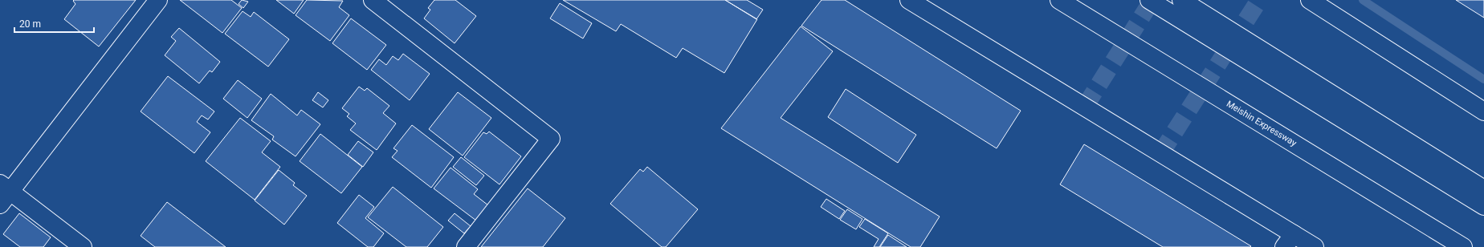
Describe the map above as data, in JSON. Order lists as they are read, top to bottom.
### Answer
{
  "streets": {
    "main road": ["Meishin Expressway"]
  },
  "scale_bar": "20 m"
}
